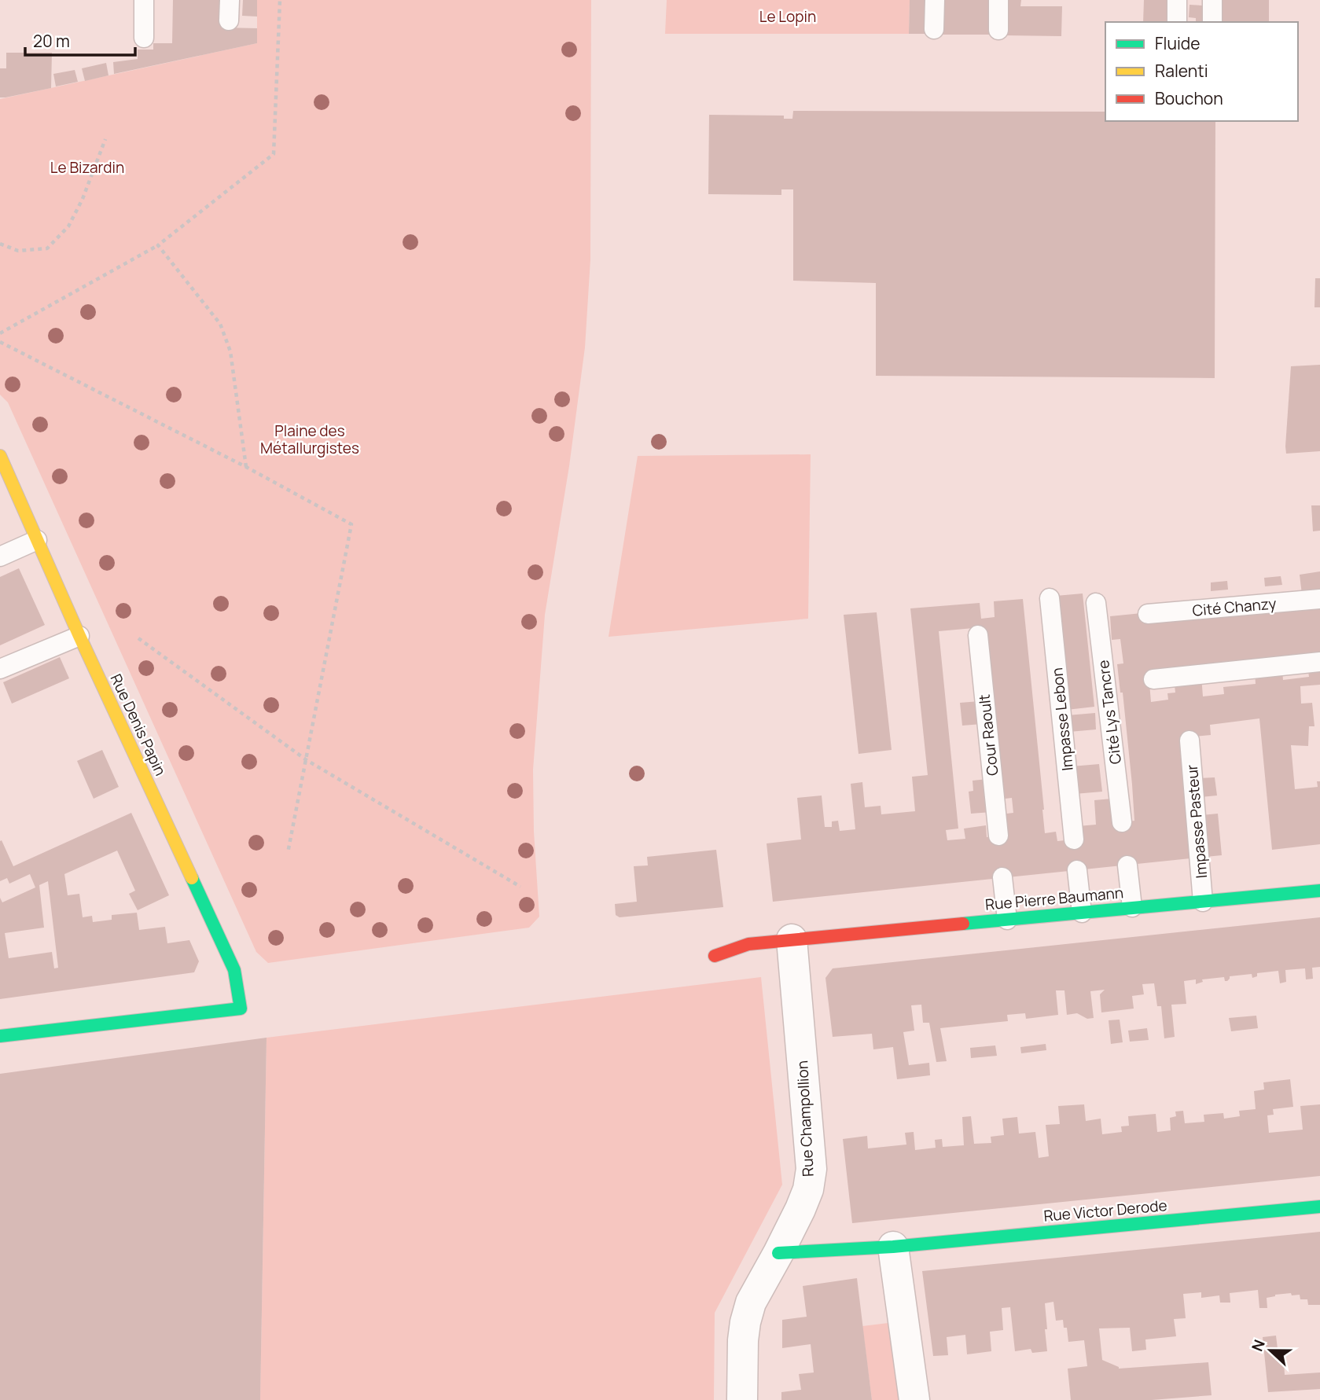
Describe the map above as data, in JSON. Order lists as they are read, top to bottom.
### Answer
{
  "streets": {
    "street": [
      "Rue Denis Papin",
      "Rue Pierre Baumann",
      "Rue Champollion",
      "Rue Victor Derode"
    ],
    "lane": [
      "Cité Chanzy",
      "Cité Lys Tancre",
      "Impasse Lebon",
      "Cour Raoult",
      "Impasse Pasteur"
    ]
  },
  "crossings": [
    ["Impasse Pasteur", "Rue Pierre Baumann"],
    ["Rue Pierre Baumann", "Rue Champollion"]
  ],
  "parks": ["Le Lopin", "Le Bizardin", "Plaine des Métallurgistes"],
  "legend": ["Fluide", "Ralenti", "Bouchon"],
  "scale_bar": "20 m",
  "north": "left"
}
